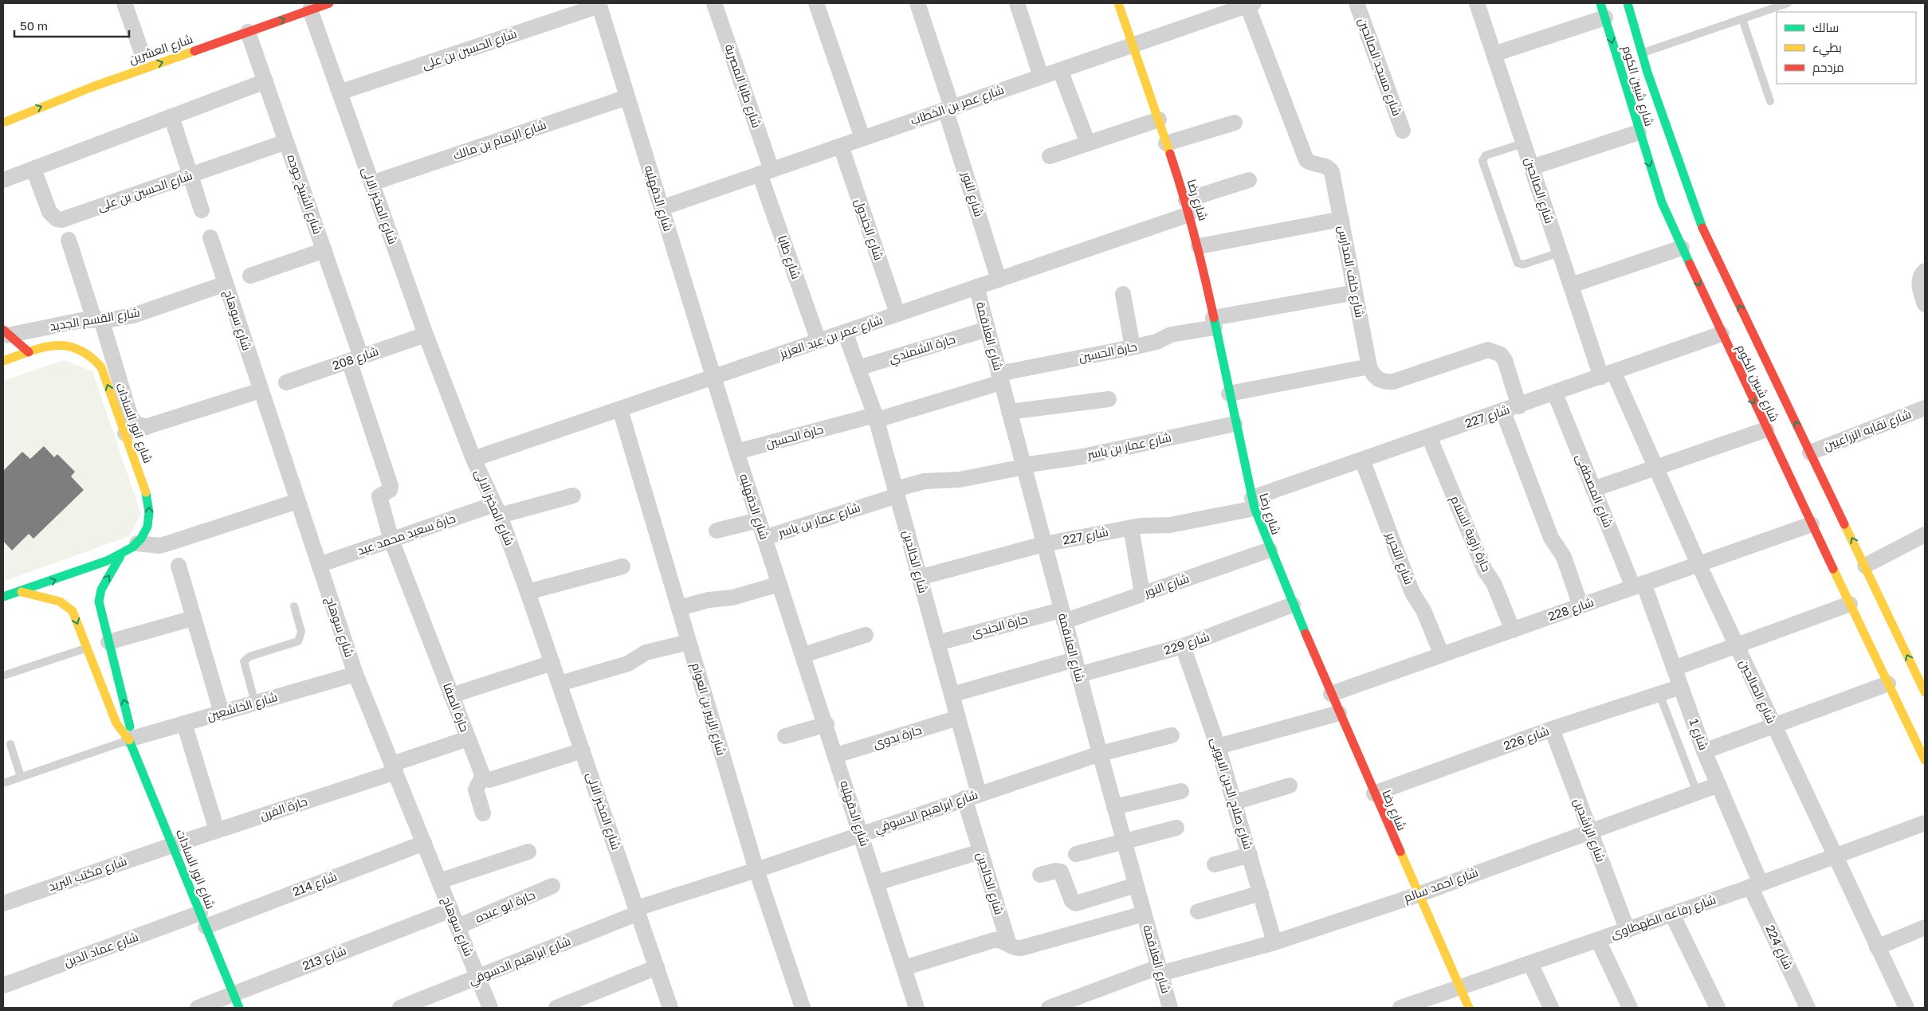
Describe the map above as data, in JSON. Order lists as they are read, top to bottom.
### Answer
{
  "streets": {
    "street": [
      "شارع العشرين",
      "شارع الحسين بن على",
      "شارع مسجد الصالحين",
      "شارع طابا المصرية",
      "شارع شبين الكوم",
      "شارع عمر بن الخطاب",
      "شارع الإمام بن مالك",
      "شارع الصالحين",
      "شارع الشيخ جوده",
      "شارع النور",
      "شارع الدقهليه",
      "شارع رضا",
      "شارع المخبز الالى",
      "شارع الجندول",
      "شارع طابا",
      "شارع خلف المدارس",
      "شارع القسم الجديد",
      "شارع سوهاج",
      "شارع العلاقمة",
      "شارع عمر بن عبد العزيز",
      "حارة الشمندي",
      "حارة الحسين",
      "شارع 208",
      "شارع 227",
      "شارع انور السادات",
      "شارع نقابه الزراعيين",
      "شارع عمار بن ياسر",
      "شارع المصطفى",
      "حارة زاوية السلام",
      "حارة سعيد محمد عيد",
      "شارع التحرير",
      "شارع الخالدين",
      "شارع 228",
      "حارة الجندى",
      "شارع 229",
      "شارع الخاشعين",
      "حارة الصفا",
      "شارع الزبير بن العوام",
      "شارع 1",
      "حارة بدوى",
      "شارع 226",
      "شارع صلاح الدين الايوبى",
      "حارة الفرن",
      "شارع ابراهيم الدسوقي",
      "شارع الراشدين",
      "شارع مكتب البريد",
      "شارع 214",
      "شارع احمد سالم",
      "حارة ابو عبده",
      "شارع رفاعه الطهطاوى",
      "شارع 224",
      "شارع عماد الدين",
      "شارع 213"
    ]
  },
  "crossings": [
    ["شارع العشرين", "شارع الشيخ جوده"],
    ["شارع العشرين", "شارع المخبز الالى"],
    ["شارع الحسين بن على", "شارع الشيخ جوده"],
    ["شارع الحسين بن على", "شارع الدقهليه"],
    ["شارع الحسين بن على", "شارع المخبز الالى"],
    ["شارع طابا المصرية", "شارع عمر بن الخطاب"],
    ["شارع طابا المصرية", "شارع طابا"],
    ["شارع شبين الكوم", "شارع 227"],
    ["شارع شبين الكوم", "شارع نقابه الزراعيين"],
    ["شارع شبين الكوم", "شارع 228"],
    ["شارع عمر بن الخطاب", "شارع النور"],
    ["شارع عمر بن الخطاب", "شارع الدقهليه"],
    ["شارع عمر بن الخطاب", "شارع رضا"],
    ["شارع عمر بن الخطاب", "شارع الجندول"],
    ["شارع عمر بن الخطاب", "شارع طابا"],
    ["شارع عمر بن الخطاب", "شارع خلف المدارس"],
    ["شارع الإمام بن مالك", "شارع الدقهليه"],
    ["شارع الإمام بن مالك", "شارع المخبز الالى"],
    ["شارع الصالحين", "شارع 227"],
    ["شارع الصالحين", "شارع 228"],
    ["شارع الصالحين", "شارع رفاعه الطهطاوى"],
    ["شارع الشيخ جوده", "شارع 208"],
    ["شارع الشيخ جوده", "حارة سعيد محمد عيد"],
    ["شارع الشيخ جوده", "حارة الصفا"],
    ["شارع النور", "شارع رضا"],
    ["شارع النور", "شارع العلاقمة"],
    ["شارع النور", "شارع عمر بن عبد العزيز"],
    ["شارع النور", "حارة الجندى"],
    ["شارع الدقهليه", "شارع عمر بن عبد العزيز"],
    ["شارع الدقهليه", "حارة الحسين"],
    ["شارع الدقهليه", "شارع عمار بن ياسر"],
    ["شارع الدقهليه", "حارة بدوى"],
    ["شارع الدقهليه", "شارع ابراهيم الدسوقي"],
    ["شارع رضا", "شارع عمر بن عبد العزيز"],
    ["شارع رضا", "حارة الحسين"],
    ["شارع رضا", "شارع 227"],
    ["شارع رضا", "شارع عمار بن ياسر"],
    ["شارع رضا", "شارع 228"],
    ["شارع رضا", "شارع 229"],
    ["شارع رضا", "شارع 226"],
    ["شارع رضا", "شارع احمد سالم"],
    ["شارع رضا", "شارع رفاعه الطهطاوى"],
    ["شارع المخبز الالى", "شارع عمر بن عبد العزيز"],
    ["شارع المخبز الالى", "شارع 208"],
    ["شارع المخبز الالى", "حارة سعيد محمد عيد"],
    ["شارع المخبز الالى", "شارع ابراهيم الدسوقي"],
    ["شارع الجندول", "شارع عمر بن عبد العزيز"],
    ["شارع طابا", "شارع عمر بن عبد العزيز"],
    ["شارع خلف المدارس", "حارة الحسين"],
    ["شارع خلف المدارس", "شارع 227"],
    ["شارع القسم الجديد", "شارع سوهاج"],
    ["شارع سوهاج", "حارة سعيد محمد عيد"],
    ["شارع سوهاج", "شارع الخاشعين"],
    ["شارع سوهاج", "حارة الفرن"],
    ["شارع سوهاج", "شارع ابراهيم الدسوقي"],
    ["شارع سوهاج", "شارع 214"],
    ["شارع سوهاج", "حارة ابو عبده"],
    ["شارع سوهاج", "شارع 213"],
    ["شارع العلاقمة", "شارع عمر بن عبد العزيز"],
    ["شارع العلاقمة", "حارة الشمندي"],
    ["شارع العلاقمة", "حارة الحسين"],
    ["شارع العلاقمة", "شارع 227"],
    ["شارع العلاقمة", "شارع عمار بن ياسر"],
    ["شارع العلاقمة", "حارة الجندى"],
    ["شارع العلاقمة", "شارع 229"],
    ["شارع العلاقمة", "شارع ابراهيم الدسوقي"],
    ["شارع العلاقمة", "شارع احمد سالم"],
    ["شارع عمر بن عبد العزيز", "شارع الخالدين"],
    ["شارع عمر بن عبد العزيز", "شارع الزبير بن العوام"],
    ["حارة الشمندي", "شارع الخالدين"],
    ["حارة الحسين", "شارع الخالدين"],
    ["شارع 227", "شارع المصطفى"],
    ["شارع 227", "حارة زاوية السلام"],
    ["شارع 227", "شارع التحرير"],
    ["شارع 227", "شارع الخالدين"],
    ["شارع انور السادات", "شارع الخاشعين"],
    ["شارع انور السادات", "حارة الفرن"],
    ["شارع انور السادات", "شارع مكتب البريد"],
    ["شارع انور السادات", "شارع 214"],
    ["شارع انور السادات", "شارع عماد الدين"],
    ["شارع انور السادات", "شارع 213"],
    ["شارع عمار بن ياسر", "شارع الخالدين"],
    ["شارع المصطفى", "شارع 228"],
    ["شارع المصطفى", "شارع 1"],
    ["حارة زاوية السلام", "شارع 228"],
    ["حارة سعيد محمد عيد", "حارة الصفا"],
    ["شارع التحرير", "شارع 228"],
    ["شارع الخالدين", "حارة الجندى"],
    ["شارع الخالدين", "شارع 229"],
    ["شارع الخالدين", "حارة بدوى"],
    ["شارع الخالدين", "شارع ابراهيم الدسوقي"],
    ["شارع 228", "شارع 1"],
    ["شارع 229", "شارع صلاح الدين الايوبى"],
    ["حارة الصفا", "حارة الفرن"],
    ["شارع الزبير بن العوام", "شارع ابراهيم الدسوقي"],
    ["شارع 1", "شارع 226"],
    ["شارع 1", "شارع احمد سالم"],
    ["شارع 1", "شارع رفاعه الطهطاوى"],
    ["شارع 1", "شارع 224"],
    ["شارع 226", "شارع الراشدين"],
    ["شارع صلاح الدين الايوبى", "شارع احمد سالم"],
    ["حارة الفرن", "شارع مكتب البريد"],
    ["شارع الراشدين", "شارع احمد سالم"],
    ["شارع الراشدين", "شارع رفاعه الطهطاوى"],
    ["شارع 214", "شارع عماد الدين"],
    ["شارع رفاعه الطهطاوى", "شارع 224"]
  ],
  "legend": ["سالك", "بطيء", "مزدحم"],
  "scale_bar": "50 m"
}
